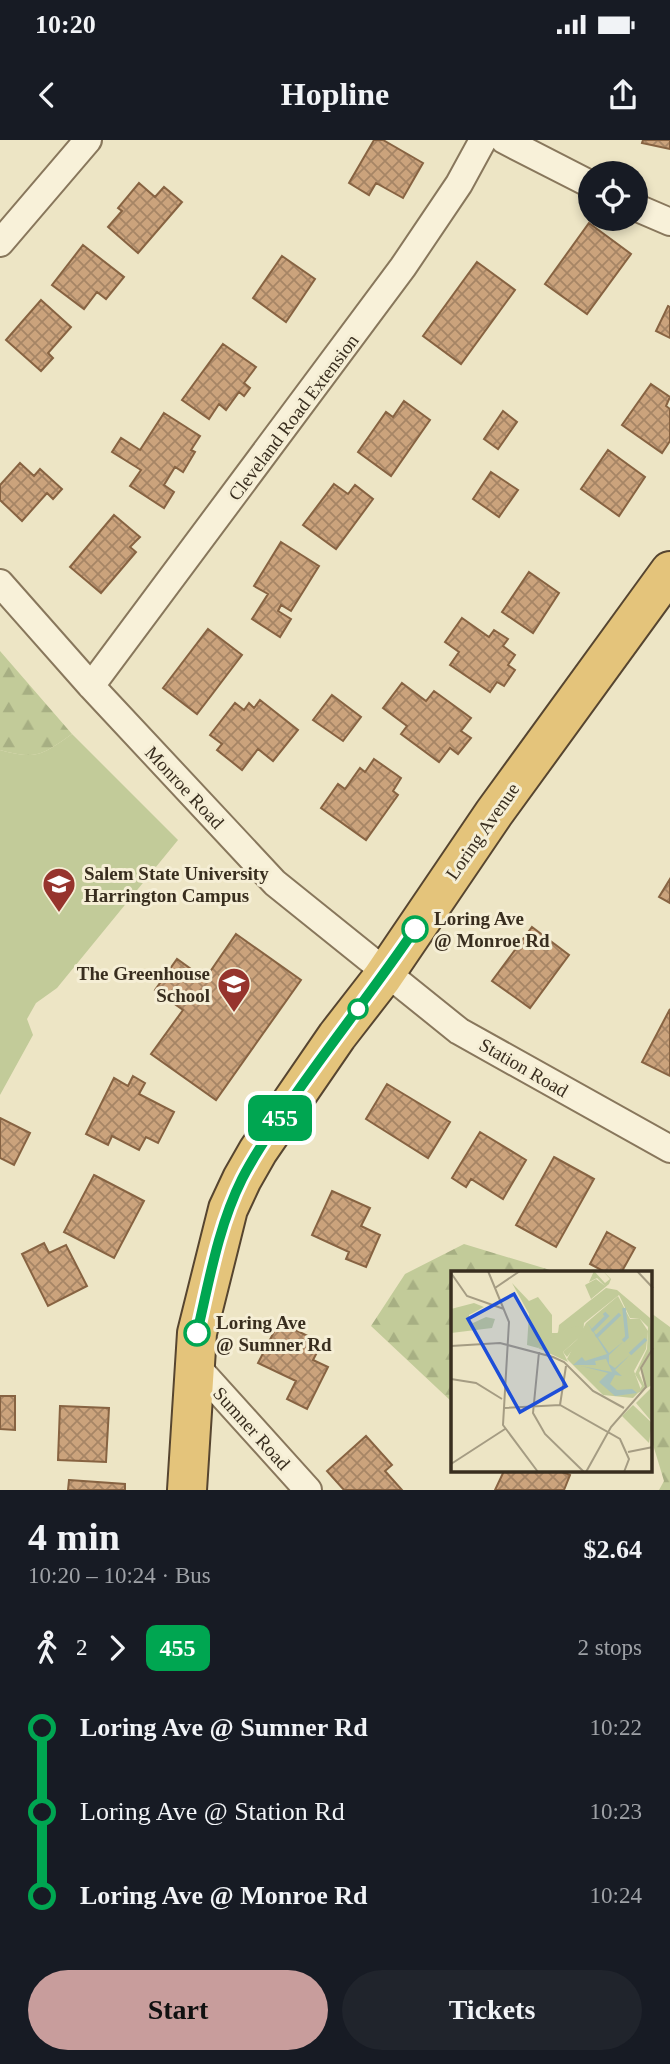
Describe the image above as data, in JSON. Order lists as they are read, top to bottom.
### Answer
{
  "streets": {
    "highway": ["Loring Avenue"],
    "street": [
      "Cleveland Road Extension",
      "Monroe Road",
      "Station Road",
      "Sumner Road"
    ]
  },
  "crossings": [
    ["Cleveland Road Extension", "Monroe Road"],
    ["Monroe Road", "Loring Avenue"],
    ["Monroe Road", "Station Road"],
    ["Loring Avenue", "Station Road"],
    ["Loring Avenue", "Sumner Road"]
  ],
  "places": {
    "school or university": ["Salem State University Harrington Campus", "The Greenhouse School"],
    "other": ["Loring Ave @ Monroe Rd", "Loring Ave @ Sumner Rd"]
  },
  "lines": ["bus line 455"],
  "page": {
    "status": "10:20",
    "header": "Hopline",
    "on_map": "455",
    "heading": ["4 min", "10:20 – 10:24 · Bus", "$2.64"],
    "legs": ["2", "455", "2 stops"],
    "list": [
      {
        "name": "Loring Ave @ Sumner Rd",
        "value": "10:22"
      },
      {
        "name": "Loring Ave @ Station Rd",
        "value": "10:23"
      },
      {
        "name": "Loring Ave @ Monroe Rd",
        "value": "10:24"
      }
    ],
    "buttons": ["Start", "Tickets"]
  }
}
